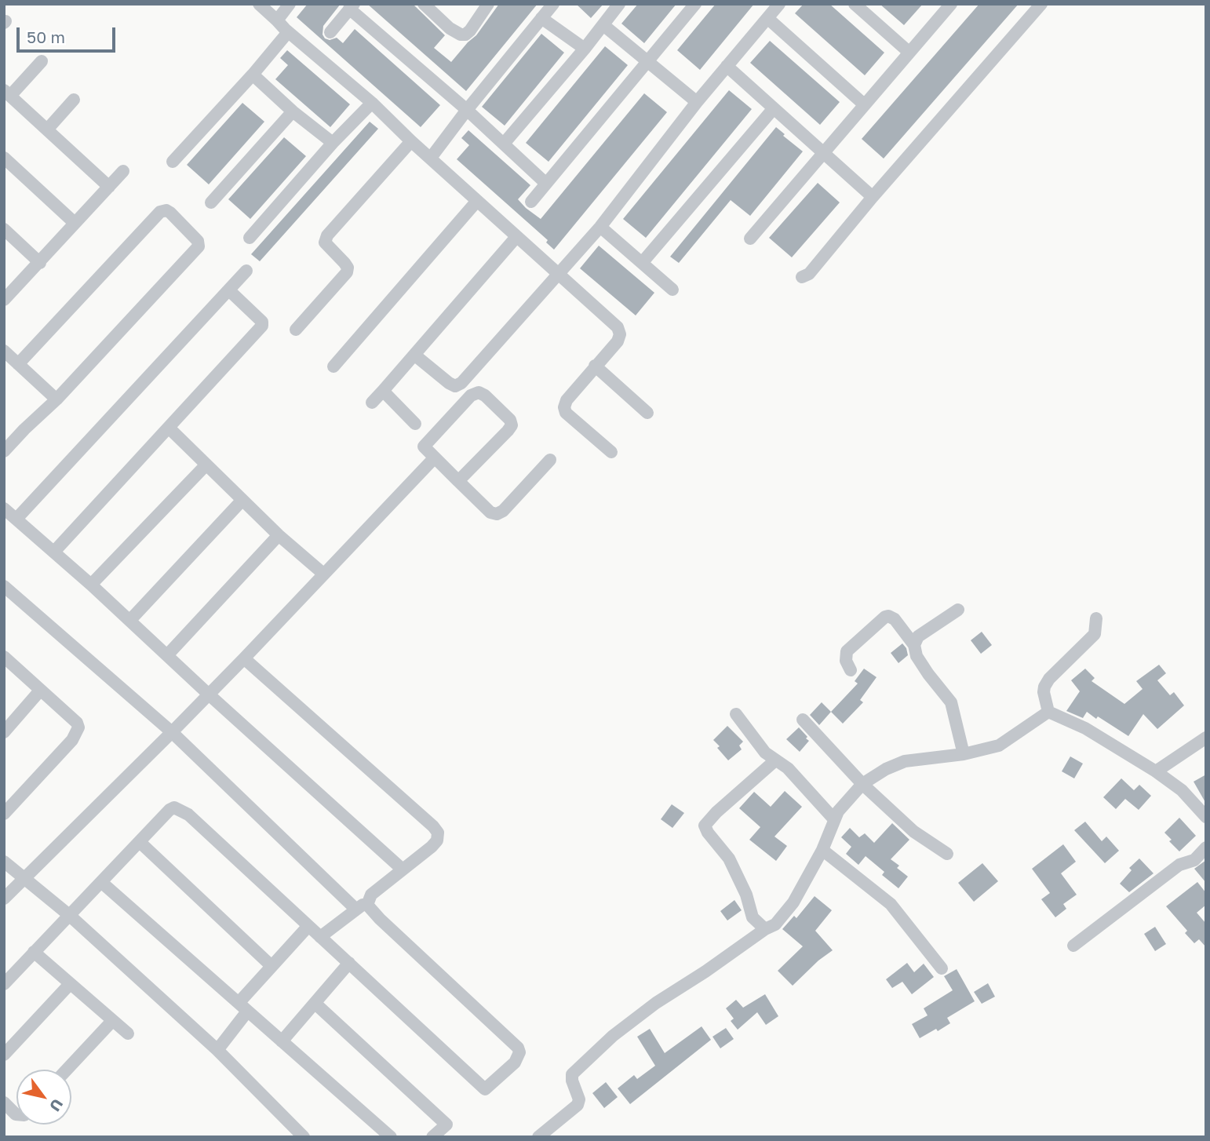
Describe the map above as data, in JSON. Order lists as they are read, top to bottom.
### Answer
{
  "scale_bar": "50 m",
  "north": "bottom right"
}
